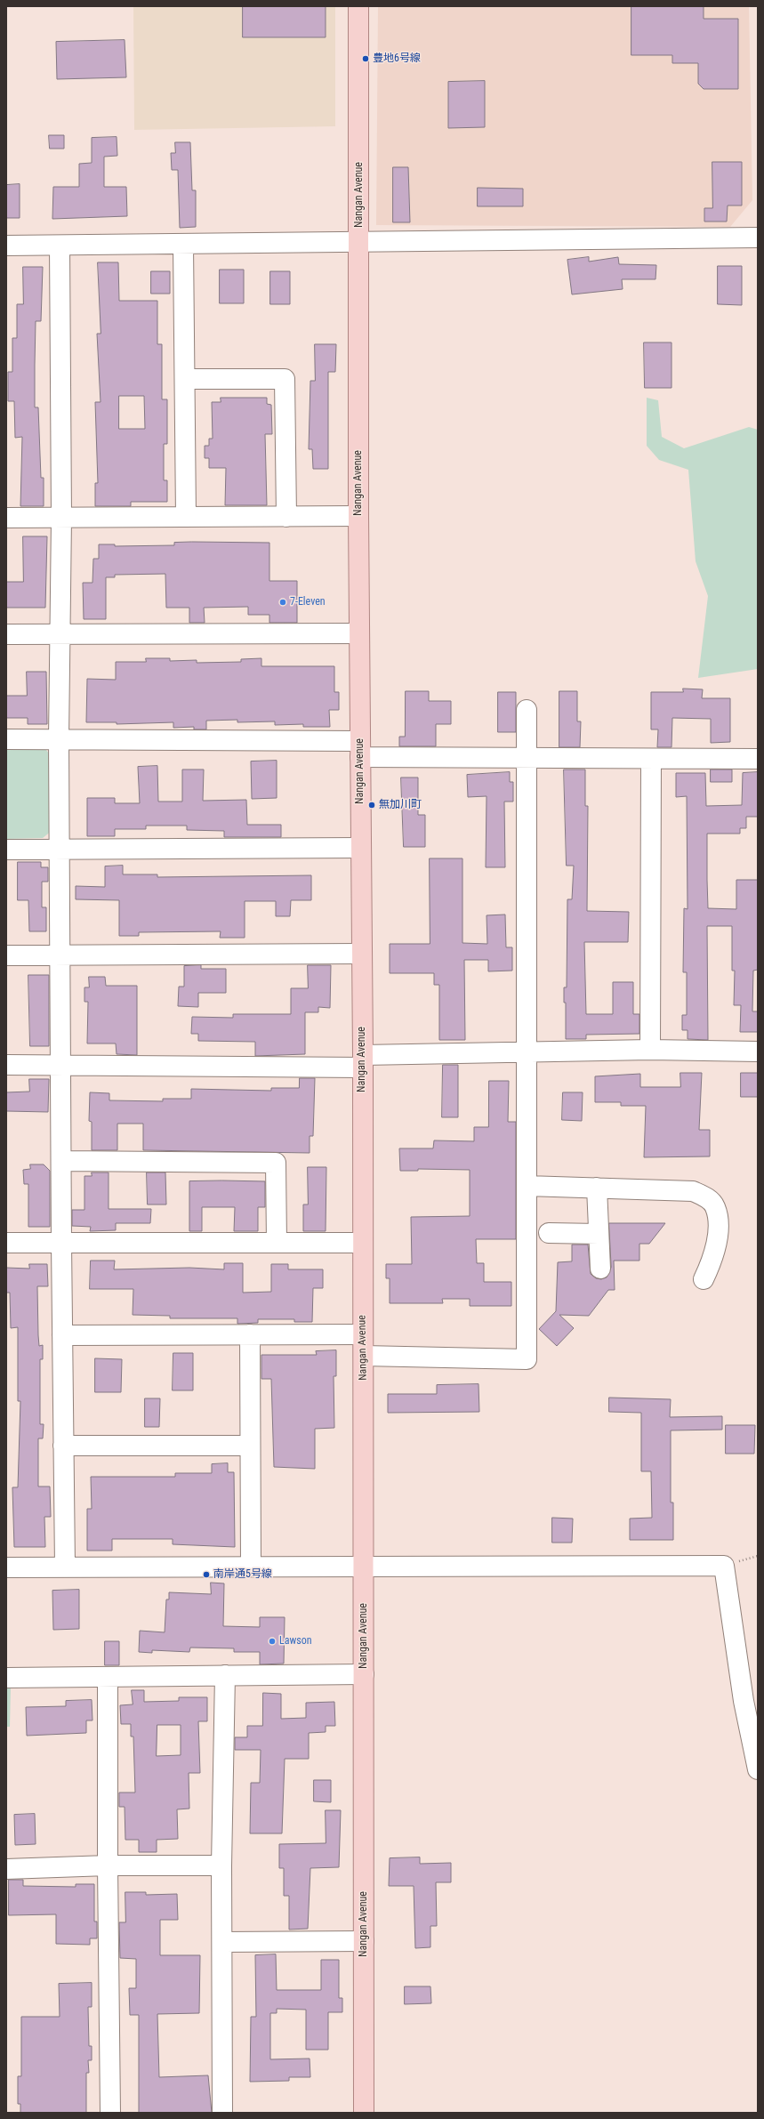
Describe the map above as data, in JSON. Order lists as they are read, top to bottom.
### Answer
{
  "streets": {
    "main road": ["Nangan Avenue"]
  },
  "places": [
    "豊地6号線",
    "7-Eleven",
    "無加川町",
    "南岸通5号線",
    "Lawson"
  ]
}
